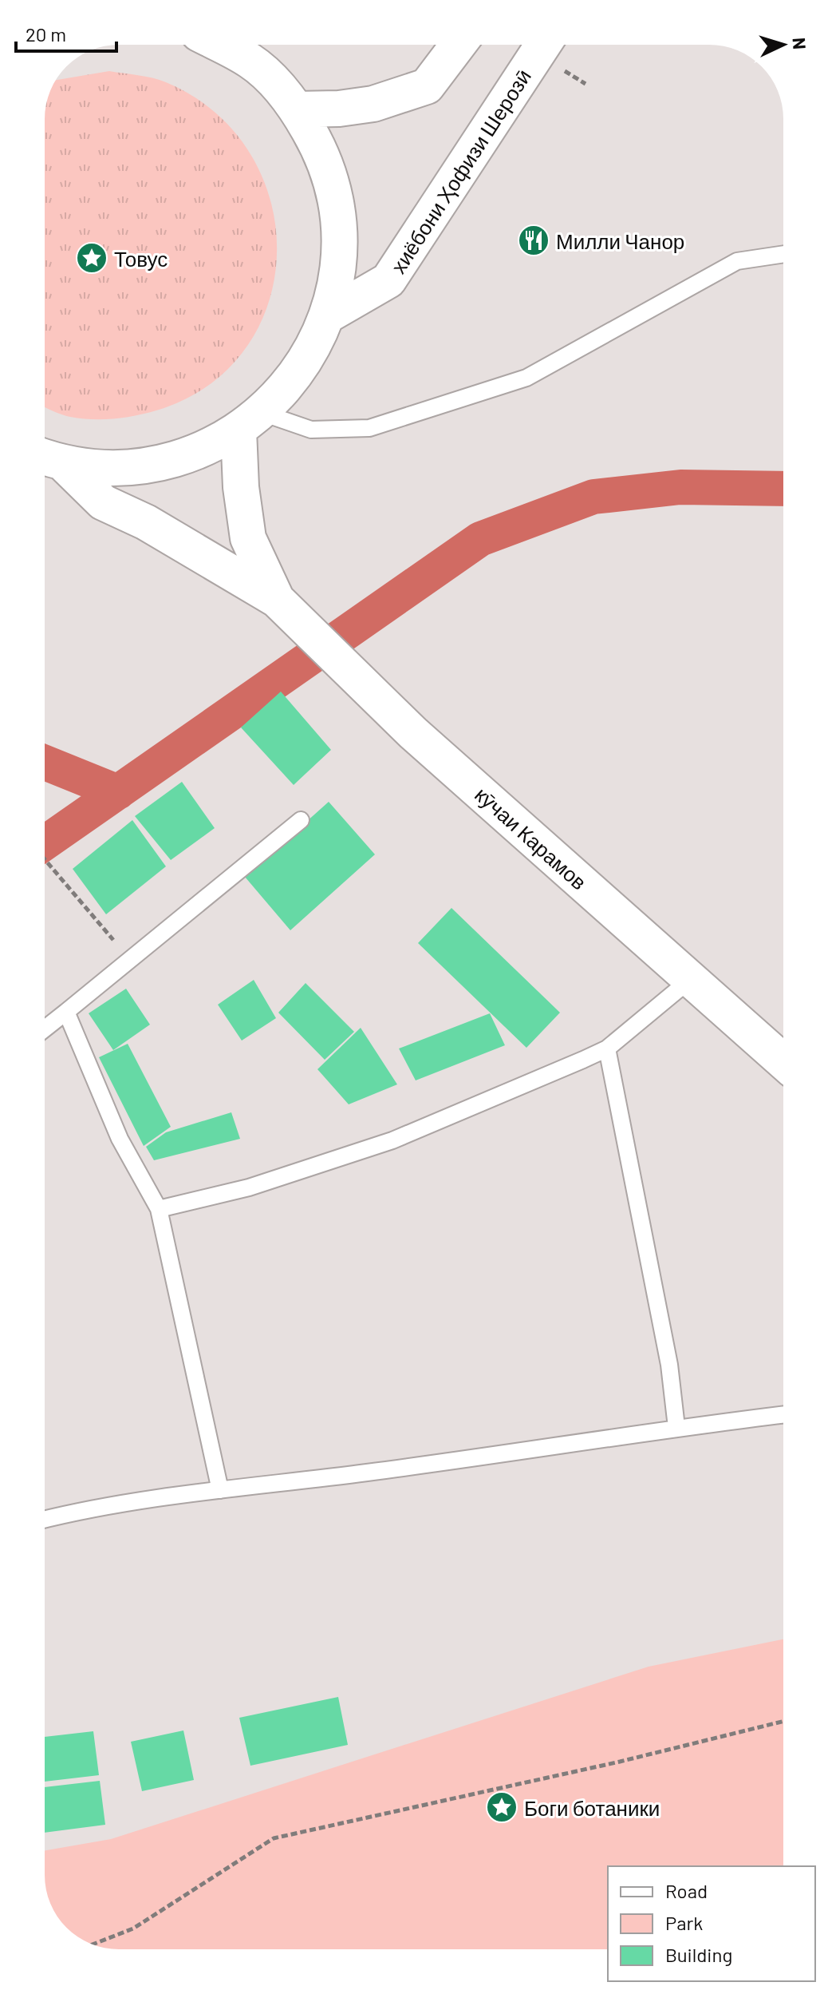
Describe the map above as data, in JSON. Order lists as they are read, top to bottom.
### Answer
{
  "streets": {
    "main road": ["хиёбони Ҳофизи Шерозӣ", "кӯчаи Карамов"]
  },
  "places": {
    "restaurant": ["Милли Чанор"],
    "place": ["Товус", "Боги ботаники"]
  },
  "legend": ["Road", "Park", "Building"],
  "scale_bar": "20 m",
  "north": "right"
}
